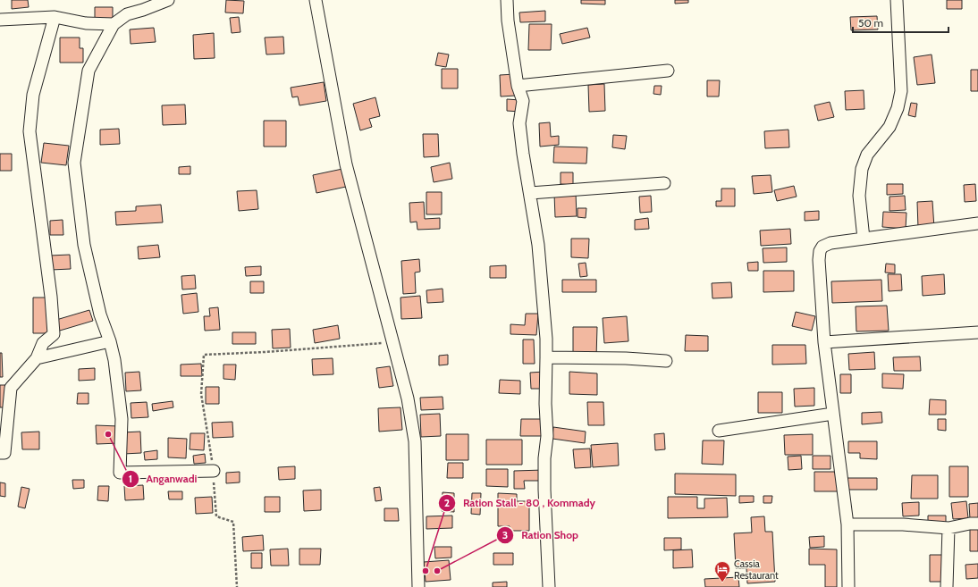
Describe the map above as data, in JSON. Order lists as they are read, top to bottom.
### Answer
{
  "places": {
    "other": ["Anganwadi", "Ration Stall - 80 , Kommady", "Ration Shop"],
    "hotel": ["Cassia Restaurant"]
  },
  "scale_bar": "50 m"
}
